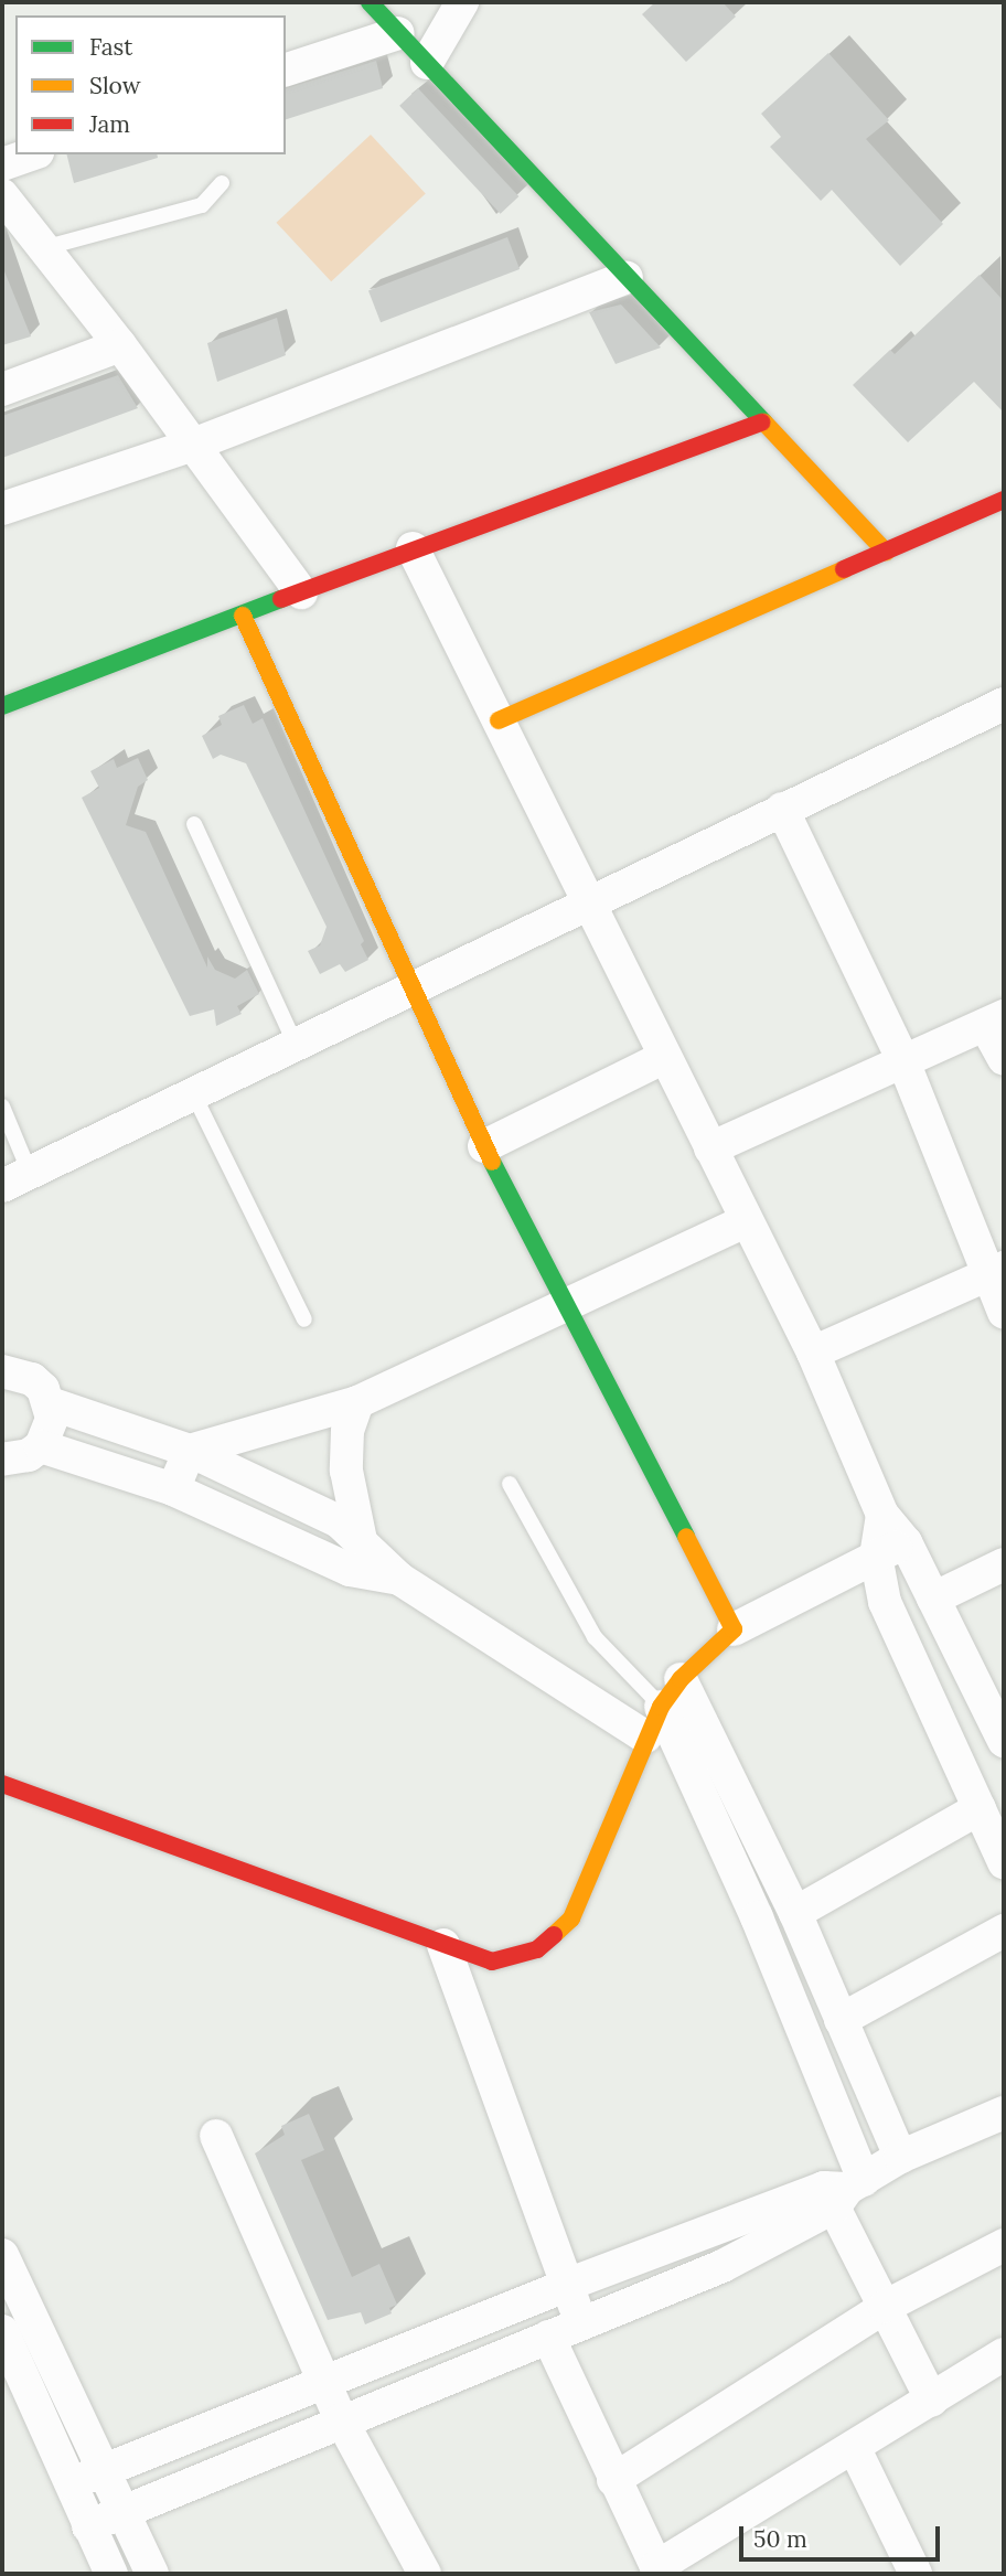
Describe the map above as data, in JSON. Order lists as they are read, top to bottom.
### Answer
{
  "legend": ["Fast", "Slow", "Jam"],
  "scale_bar": "50 m"
}
